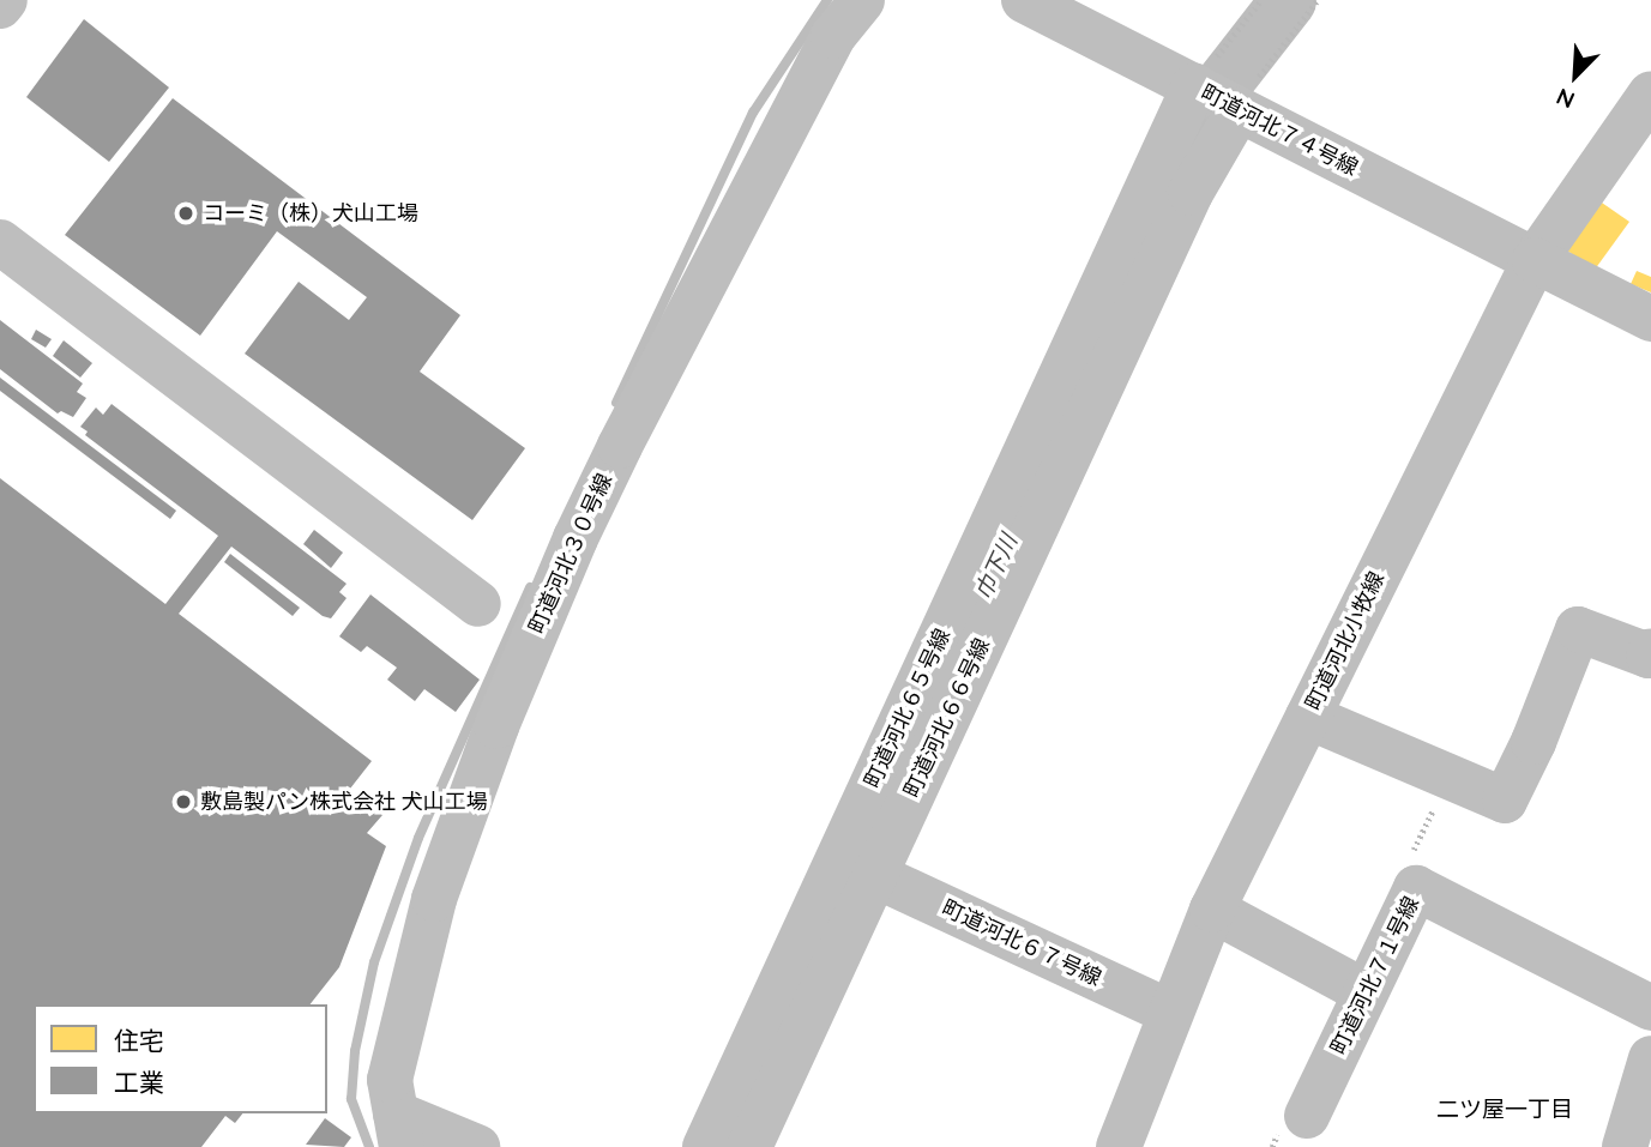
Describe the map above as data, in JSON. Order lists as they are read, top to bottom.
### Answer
{
  "streets": {
    "street": [
      "町道河北７４号線",
      "町道河北３０号線",
      "町道河北小牧線",
      "町道河北６５号線",
      "町道河北６６号線",
      "町道河北６７号線",
      "町道河北７１号線"
    ]
  },
  "crossings": [
    ["町道河北７４号線", "町道河北小牧線"],
    ["町道河北７４号線", "町道河北６５号線"],
    ["町道河北７４号線", "町道河北６６号線"],
    ["町道河北小牧線", "町道河北６７号線"],
    ["町道河北６５号線", "町道河北６６号線"],
    ["町道河北６６号線", "町道河北６７号線"]
  ],
  "districts": ["二ツ屋一丁目"],
  "water": ["巾下川"],
  "places": ["コーミ（株）犬山工場", "敷島製パン株式会社 犬山工場"],
  "legend": ["住宅", "工業"],
  "north": "bottom left"
}
